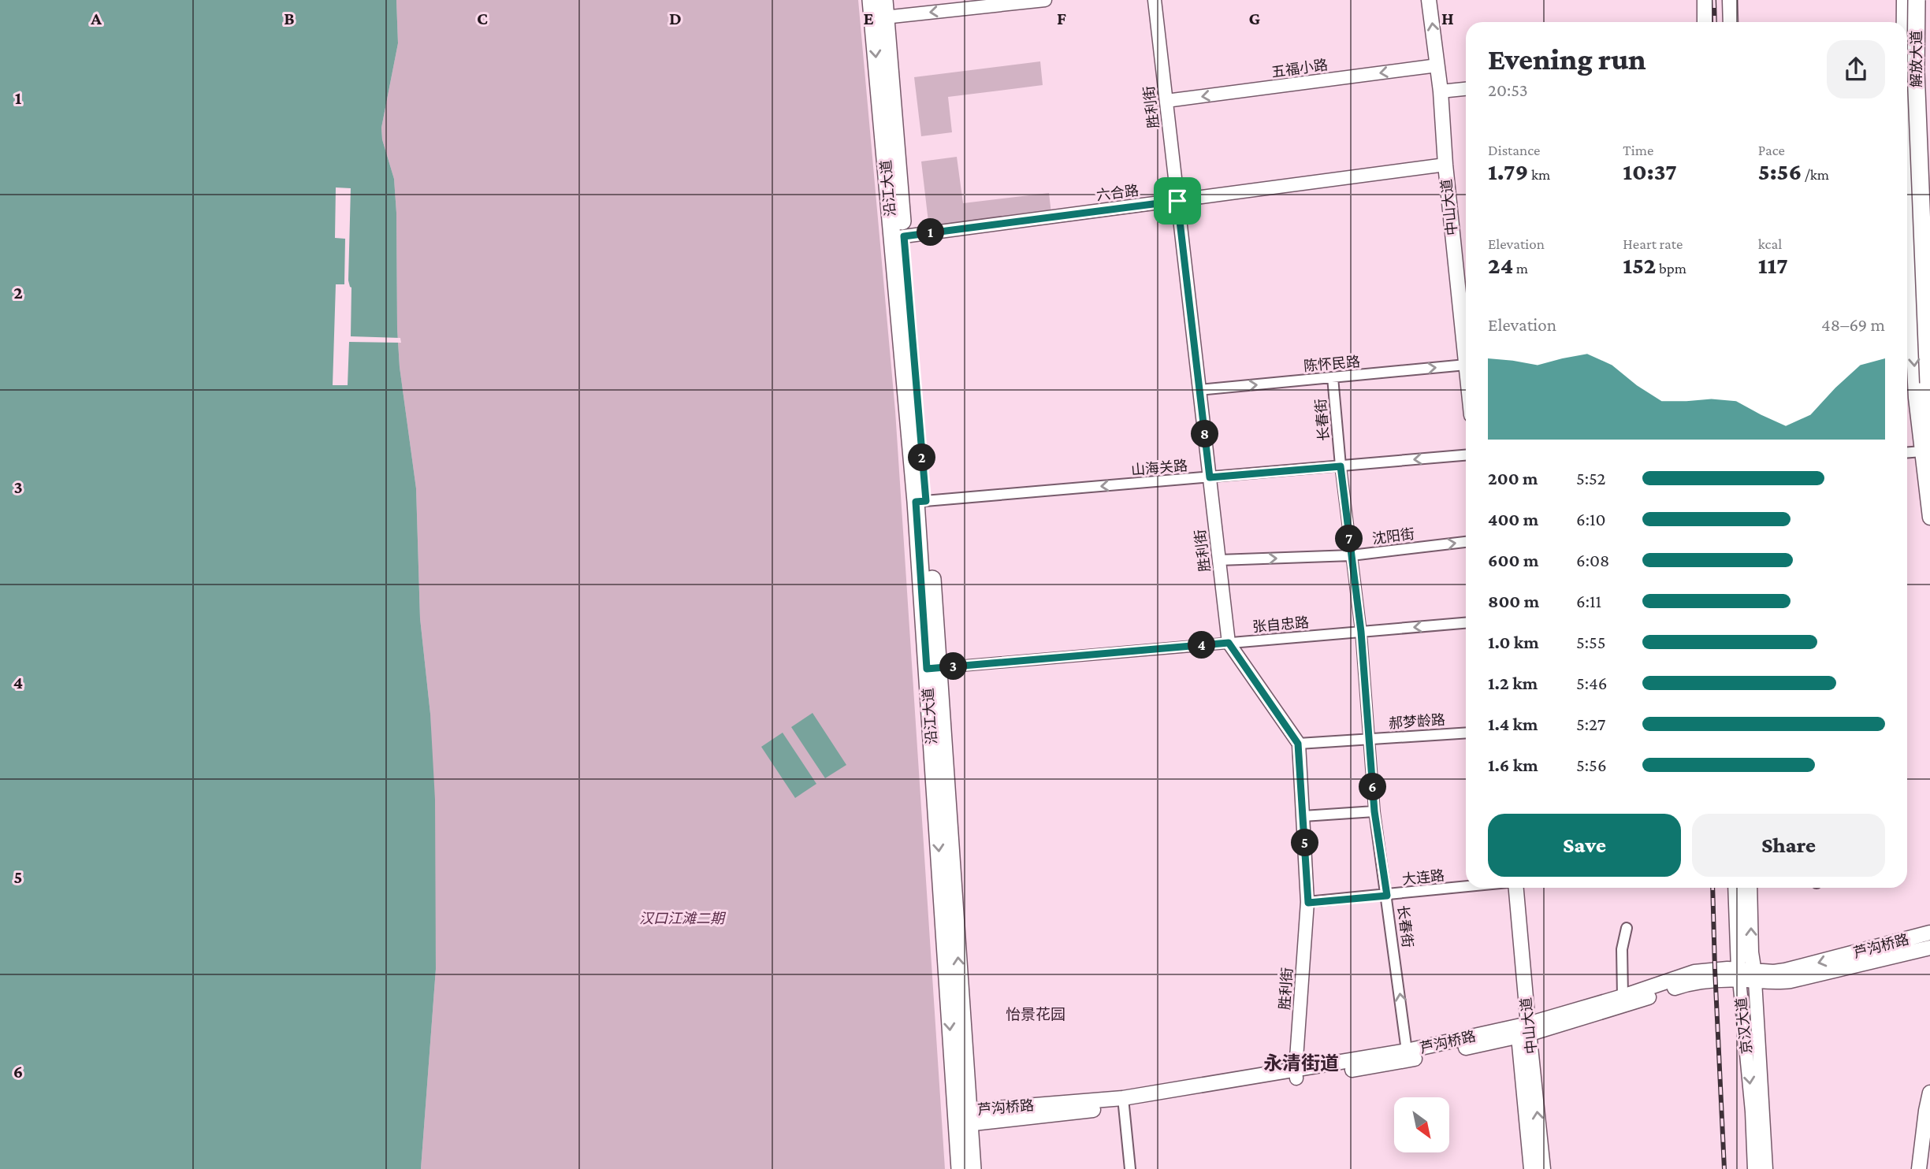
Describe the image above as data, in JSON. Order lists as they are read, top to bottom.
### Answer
{
  "streets": {
    "main road": [
      "解放大道",
      "沿江大道",
      "中山大道",
      "芦沟桥路",
      "京汉大道"
    ],
    "street": [
      "五福小路",
      "胜利街",
      "六合路",
      "陈怀民路",
      "长春街",
      "山海关路",
      "沈阳街",
      "张自忠路",
      "郝梦龄路",
      "大连路"
    ]
  },
  "crossings": [
    ["五福小路", "胜利街"],
    ["五福小路", "中山大道"],
    ["胜利街", "六合路"],
    ["胜利街", "陈怀民路"],
    ["胜利街", "山海关路"],
    ["胜利街", "沈阳街"],
    ["胜利街", "张自忠路"],
    ["胜利街", "郝梦龄路"],
    ["胜利街", "大连路"],
    ["胜利街", "芦沟桥路"],
    ["沿江大道", "六合路"],
    ["沿江大道", "山海关路"],
    ["沿江大道", "张自忠路"],
    ["沿江大道", "芦沟桥路"],
    ["六合路", "中山大道"],
    ["中山大道", "陈怀民路"],
    ["中山大道", "芦沟桥路"],
    ["陈怀民路", "长春街"],
    ["长春街", "山海关路"],
    ["长春街", "沈阳街"],
    ["长春街", "张自忠路"],
    ["长春街", "郝梦龄路"],
    ["长春街", "大连路"],
    ["长春街", "芦沟桥路"],
    ["芦沟桥路", "京汉大道"]
  ],
  "one_way": [
    "五福小路",
    "陈怀民路",
    "山海关路",
    "沈阳街"
  ],
  "districts": ["怡景花园", "永清街道"],
  "parks": ["汉口江滩二期"],
  "north": "bottom right",
  "page": {
    "heading": ["Evening run", "20:53"],
    "stats": [
      ["Distance", "1.79 km"],
      ["Time", "10:37"],
      ["Pace", "5:56 /km"],
      ["Elevation", "24 m"],
      ["Heart rate", "152 bpm"],
      ["kcal", "117"]
    ],
    "pins": [
      "1",
      "8",
      "2",
      "7",
      "4",
      "3",
      "6",
      "5"
    ],
    "chart": ["Elevation", "48–69 m"],
    "list": [
      {
        "name": "200 m",
        "note": "5:52"
      },
      {
        "name": "400 m",
        "note": "6:10"
      },
      {
        "name": "600 m",
        "note": "6:08"
      },
      {
        "name": "800 m",
        "note": "6:11"
      },
      {
        "name": "1.0 km",
        "note": "5:55"
      },
      {
        "name": "1.2 km",
        "note": "5:46"
      },
      {
        "name": "1.4 km",
        "note": "5:27"
      },
      {
        "name": "1.6 km",
        "note": "5:56"
      }
    ],
    "buttons": ["Save", "Share"]
  },
  "grid": {
    "columns": [
      "A",
      "B",
      "C",
      "D",
      "E",
      "F",
      "G",
      "H"
    ],
    "rows": [
      "1",
      "2",
      "3",
      "4",
      "5",
      "6"
    ]
  }
}
